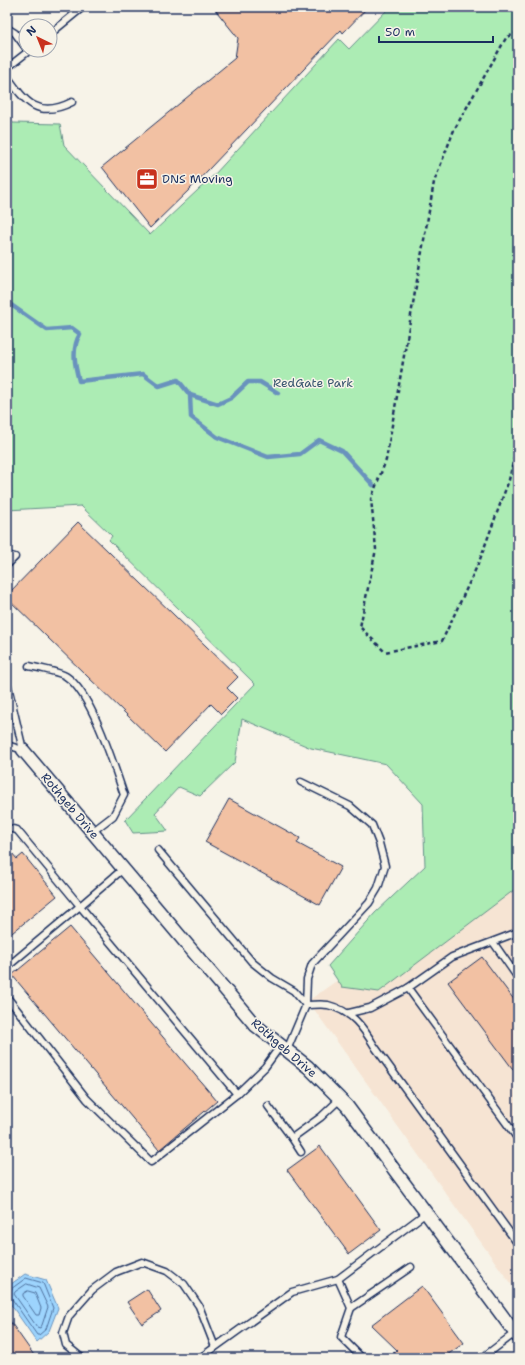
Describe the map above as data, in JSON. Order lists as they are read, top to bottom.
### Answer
{
  "streets": {
    "street": ["Rothgeb Drive"]
  },
  "parks": ["RedGate Park"],
  "places": {
    "office": ["DNS Moving"]
  },
  "scale_bar": "50 m",
  "north": "top left"
}
